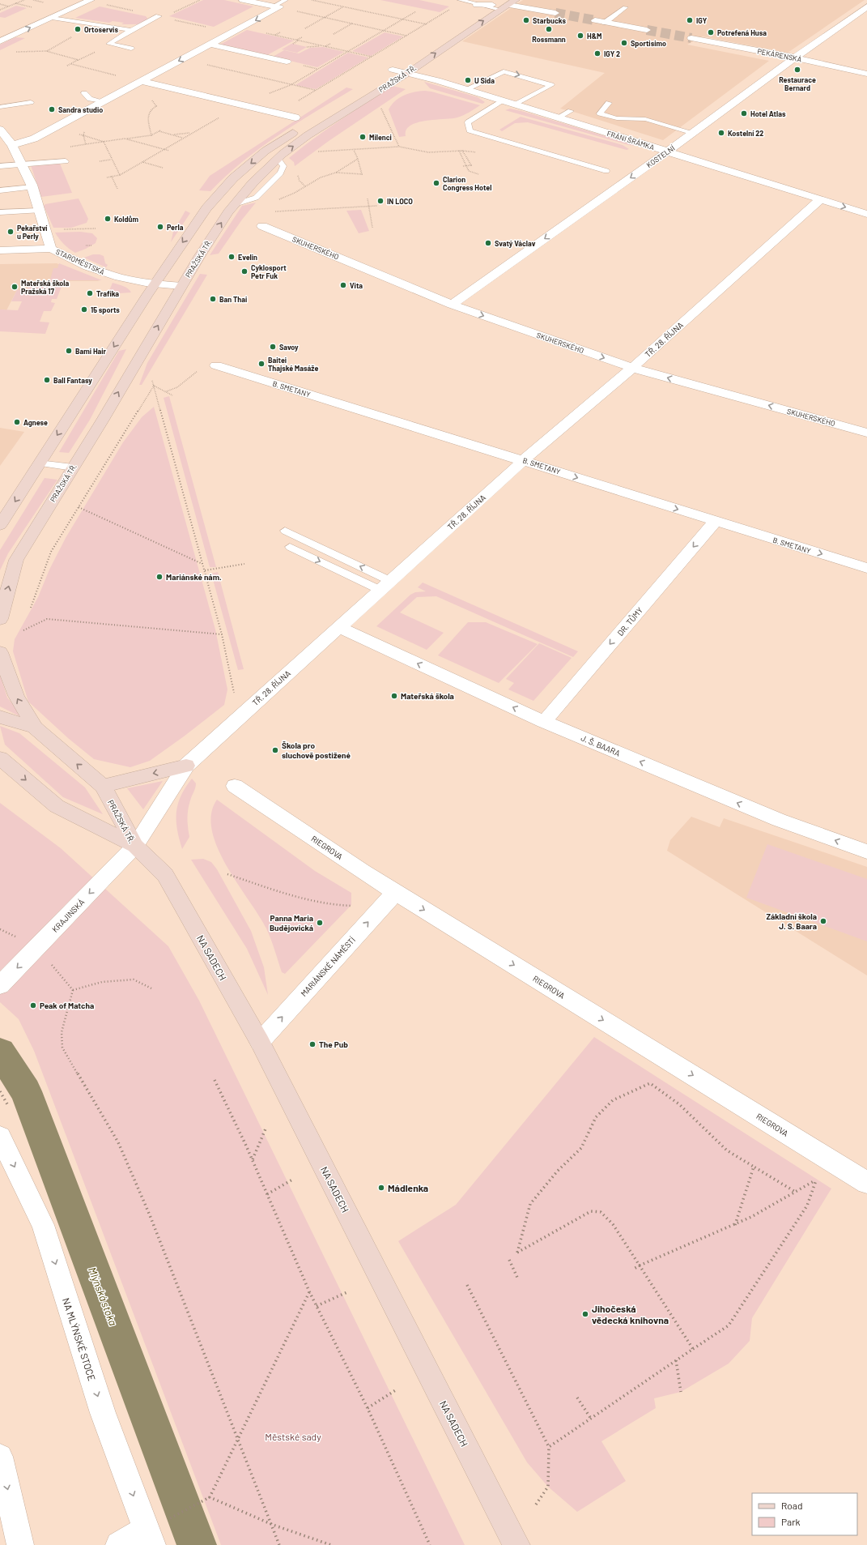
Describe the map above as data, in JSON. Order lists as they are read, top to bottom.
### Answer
{
  "streets": {
    "street": [
      "PEKÁRENSKÁ",
      "PRAŽSKÁ TŘ.",
      "FRÁNI ŠRÁMKA",
      "KOSTELNÍ",
      "SKUHERSKÉHO",
      "STAROMĚSTSKÁ",
      "TŘ. 28. ŘÍJNA",
      "B. SMETANY",
      "DR. TŮMY",
      "J. Š. BAARA",
      "RIEGROVA",
      "KRAJINSKÁ",
      "NA SADECH",
      "MARIÁNSKÉ NÁMĚSTÍ",
      "NA MLÝNSKÉ STOCE"
    ]
  },
  "crossings": [
    ["PEKÁRENSKÁ", "KOSTELNÍ"],
    ["PRAŽSKÁ TŘ.", "FRÁNI ŠRÁMKA"],
    ["PRAŽSKÁ TŘ.", "STAROMĚSTSKÁ"],
    ["PRAŽSKÁ TŘ.", "TŘ. 28. ŘÍJNA"],
    ["PRAŽSKÁ TŘ.", "KRAJINSKÁ"],
    ["PRAŽSKÁ TŘ.", "NA SADECH"],
    ["FRÁNI ŠRÁMKA", "KOSTELNÍ"],
    ["FRÁNI ŠRÁMKA", "TŘ. 28. ŘÍJNA"],
    ["KOSTELNÍ", "SKUHERSKÉHO"],
    ["SKUHERSKÉHO", "TŘ. 28. ŘÍJNA"],
    ["TŘ. 28. ŘÍJNA", "B. SMETANY"],
    ["TŘ. 28. ŘÍJNA", "J. Š. BAARA"],
    ["TŘ. 28. ŘÍJNA", "KRAJINSKÁ"],
    ["TŘ. 28. ŘÍJNA", "NA SADECH"],
    ["B. SMETANY", "DR. TŮMY"],
    ["DR. TŮMY", "J. Š. BAARA"],
    ["RIEGROVA", "MARIÁNSKÉ NÁMĚSTÍ"],
    ["KRAJINSKÁ", "NA SADECH"],
    ["NA SADECH", "MARIÁNSKÉ NÁMĚSTÍ"]
  ],
  "one_way": [
    "KOSTELNÍ",
    "B. SMETANY",
    "DR. TŮMY",
    "J. Š. BAARA",
    "RIEGROVA",
    "KRAJINSKÁ",
    "MARIÁNSKÉ NÁMĚSTÍ",
    "NA MLÝNSKÉ STOCE"
  ],
  "water": ["Mlýnská stoka"],
  "parks": ["Městské sady"],
  "places": [
    "Starbucks",
    "IGY",
    "Ortoservis",
    "Rossmann",
    "Potrefená Husa",
    "H&M",
    "Sportisimo",
    "IGY 2",
    "Restaurace Bernard",
    "U Sida",
    "Sandra studio",
    "Hotel Atlas",
    "Kostelní 22",
    "Milenci",
    "Clarion Congress Hotel",
    "IN LOCO",
    "Koldům",
    "Perla",
    "Pekařství u Perly",
    "Svatý Václav",
    "Evelin",
    "Cyklosport Petr Fuk",
    "Vita",
    "Mateřská škola Pražská 17",
    "Trafika",
    "Ban Thai",
    "15 sports",
    "Savoy",
    "Bami Hair",
    "Baitei Thajské Masáže",
    "Ball Fantasy",
    "Agnese",
    "Mariánské nám.",
    "Mateřská škola",
    "Škola pro sluchově postižené",
    "Základní škola J. S. Baara",
    "Panna Maria Budějovická",
    "Peak of Matcha",
    "The Pub",
    "Mádlenka",
    "Jihočeská vědecká knihovna"
  ],
  "legend": ["Road", "Park"]
}
